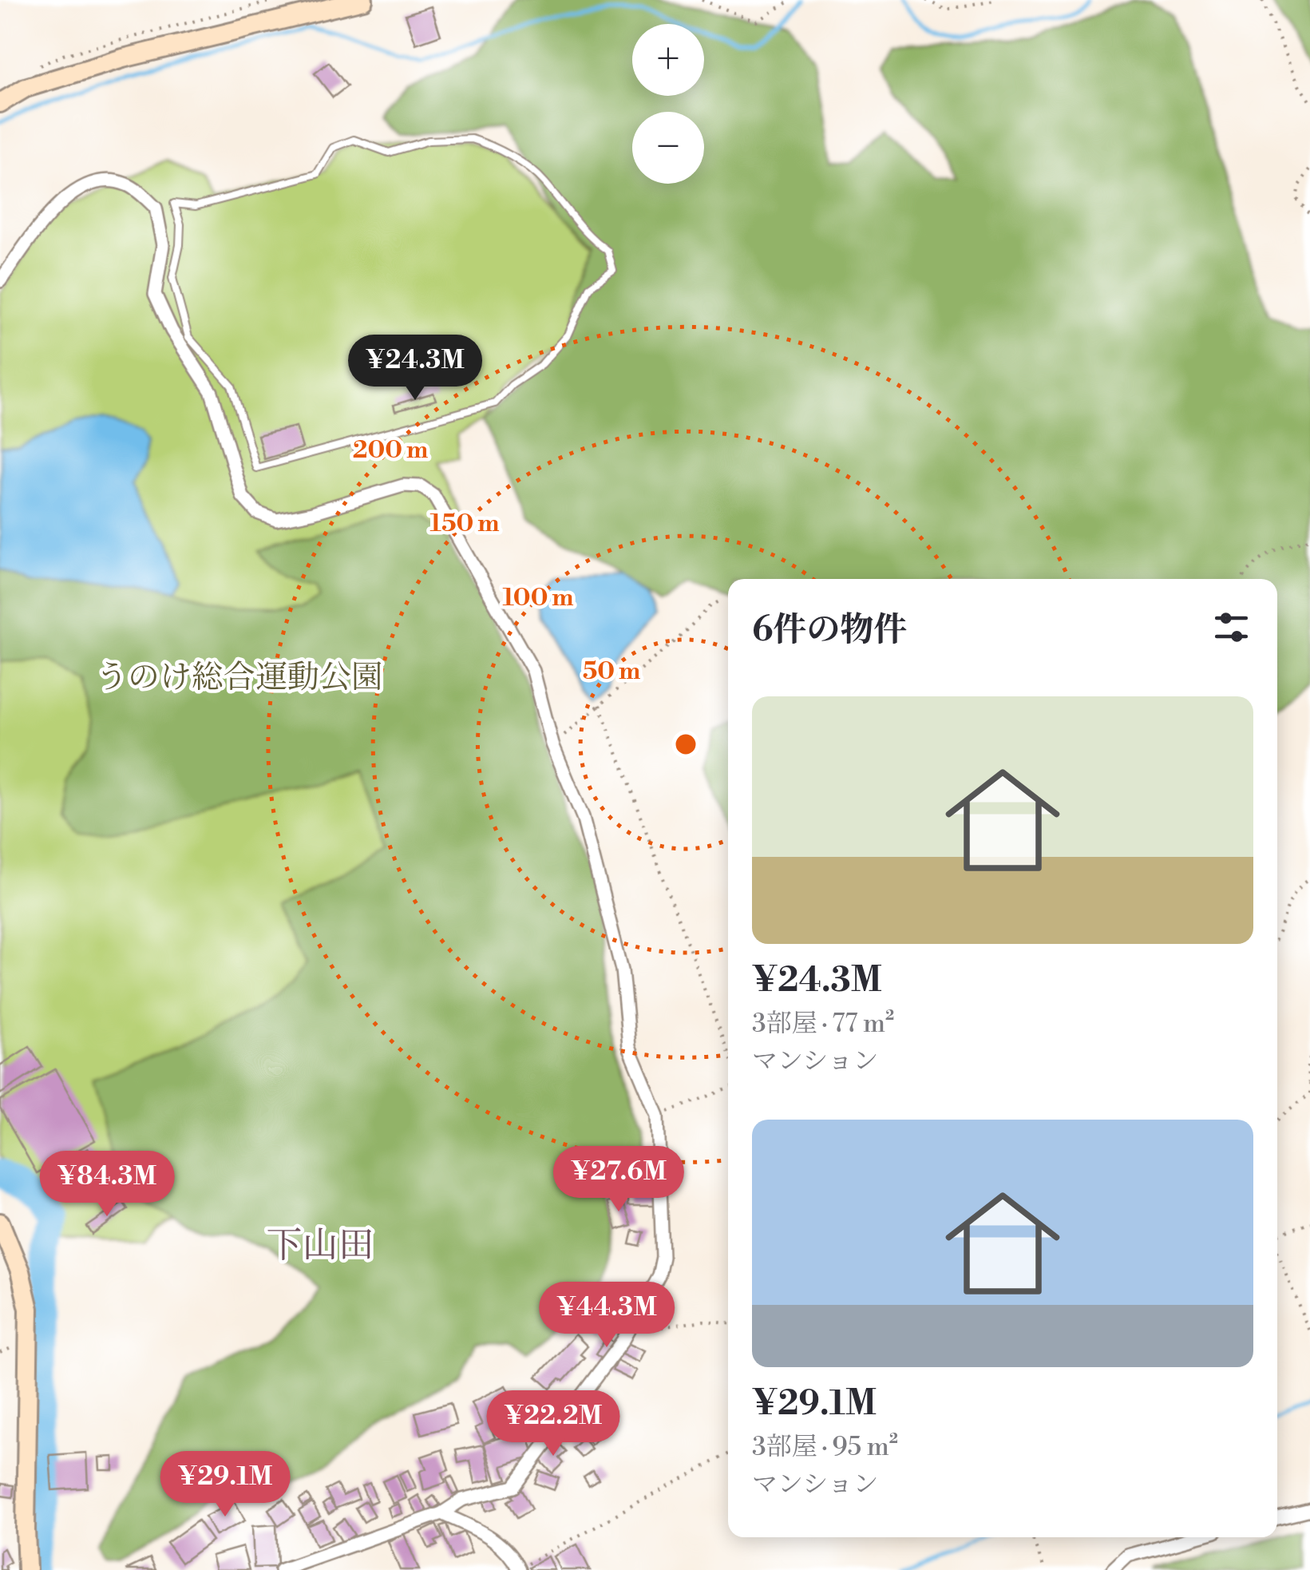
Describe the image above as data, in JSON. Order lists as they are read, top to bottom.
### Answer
{
  "districts": ["下山田"],
  "parks": ["うのけ総合運動公園"],
  "page": {
    "map_buttons": ["+", "−"],
    "price": [
      "¥24.3M",
      "¥27.6M",
      "¥84.3M",
      "¥44.3M",
      "¥22.2M",
      "¥29.1M"
    ],
    "heading": "6件の物件",
    "list": [
      {
        "name": "¥24.3M",
        "note": "3部屋 · 77 m² · マンション"
      },
      {
        "name": "¥29.1M",
        "note": "3部屋 · 95 m² · マンション"
      }
    ]
  },
  "rings": [
    "200 m",
    "150 m",
    "100 m",
    "50 m"
  ]
}
